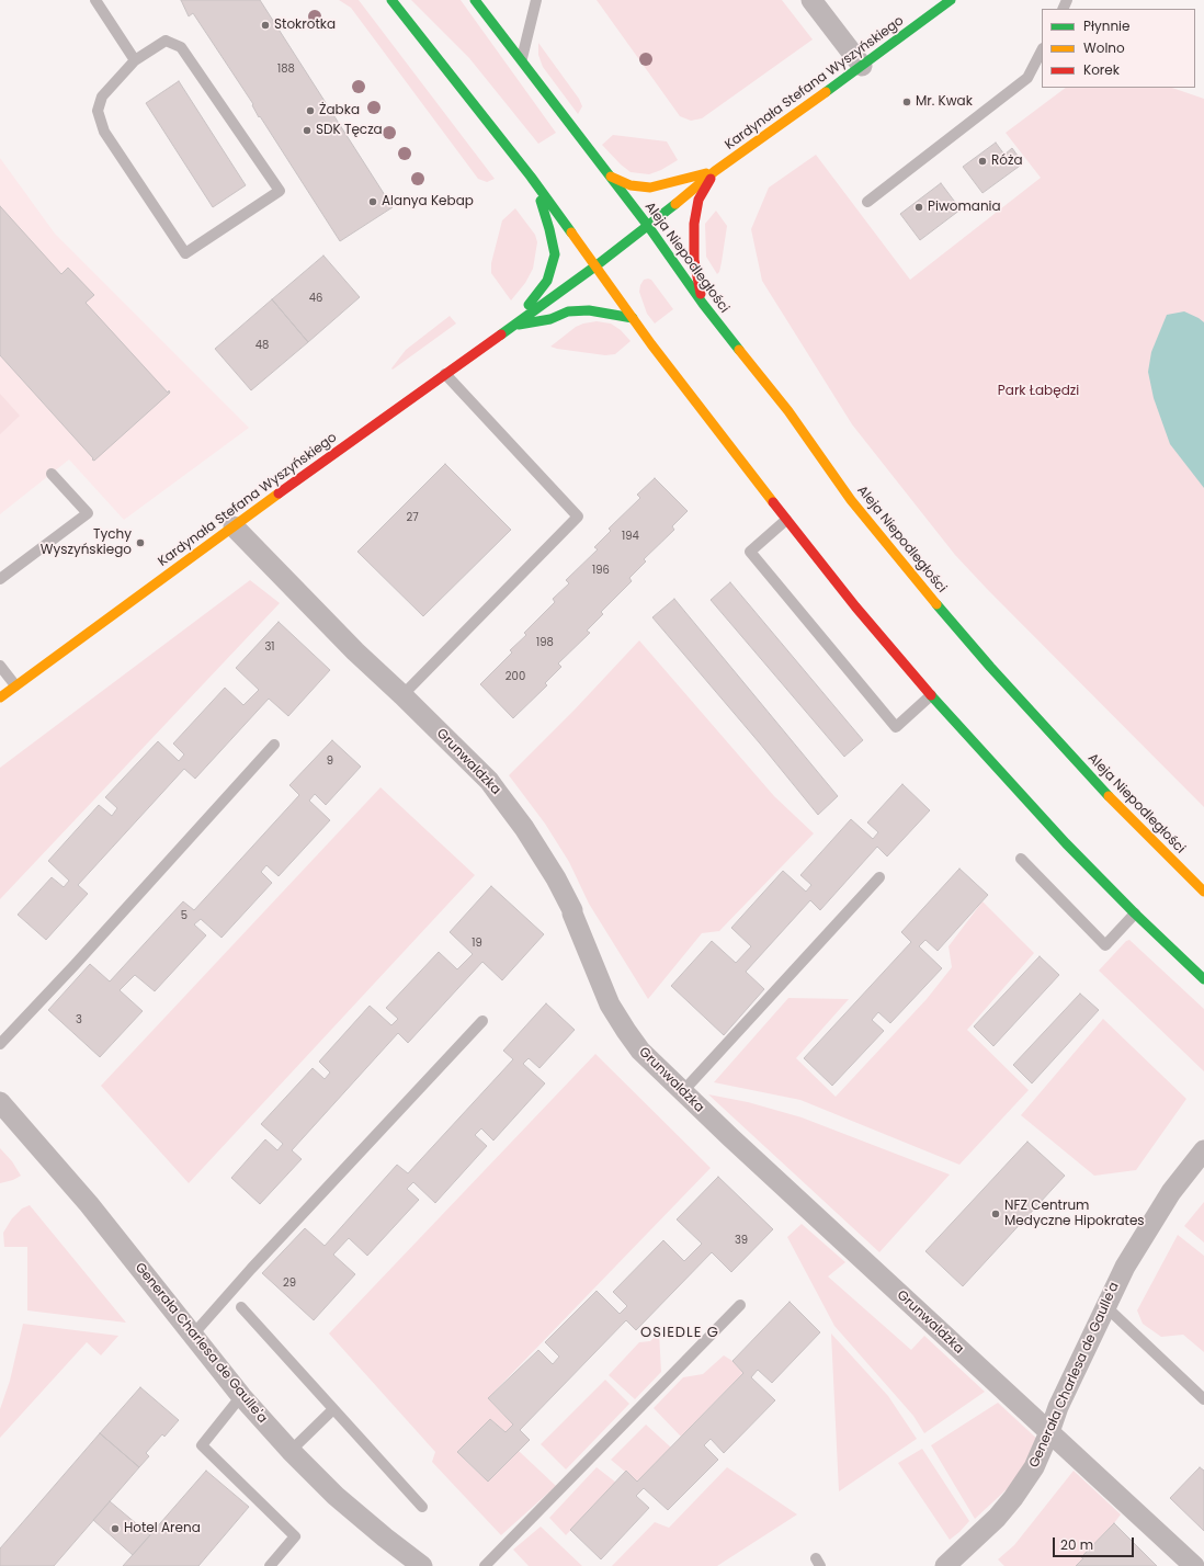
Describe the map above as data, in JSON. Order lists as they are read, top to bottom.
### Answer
{
  "streets": {
    "street": [
      "Kardynała Stefana Wyszyńskiego",
      "Aleja Niepodległości",
      "Grunwaldzka",
      "Generała Charlesa de Gaulle'a"
    ]
  },
  "crossings": [
    ["Kardynała Stefana Wyszyńskiego", "Aleja Niepodległości"],
    ["Kardynała Stefana Wyszyńskiego", "Grunwaldzka"],
    ["Grunwaldzka", "Generała Charlesa de Gaulle'a"]
  ],
  "districts": ["OSIEDLE G"],
  "parks": ["Park Łabędzi"],
  "places": [
    "Stokrotka",
    "Mr. Kwak",
    "Żabka",
    "SDK Tęcza",
    "Róża",
    "Alanya Kebap",
    "Piwomania",
    "Tychy Wyszyńskiego",
    "NFZ Centrum Medyczne Hipokrates",
    "Hotel Arena"
  ],
  "house_numbers": [
    "188",
    "46",
    "48",
    "27",
    "194",
    "196",
    "198",
    "31",
    "200",
    "9",
    "5",
    "19",
    "3",
    "39",
    "29"
  ],
  "legend": ["Płynnie", "Wolno", "Korek"],
  "scale_bar": "20 m"
}
